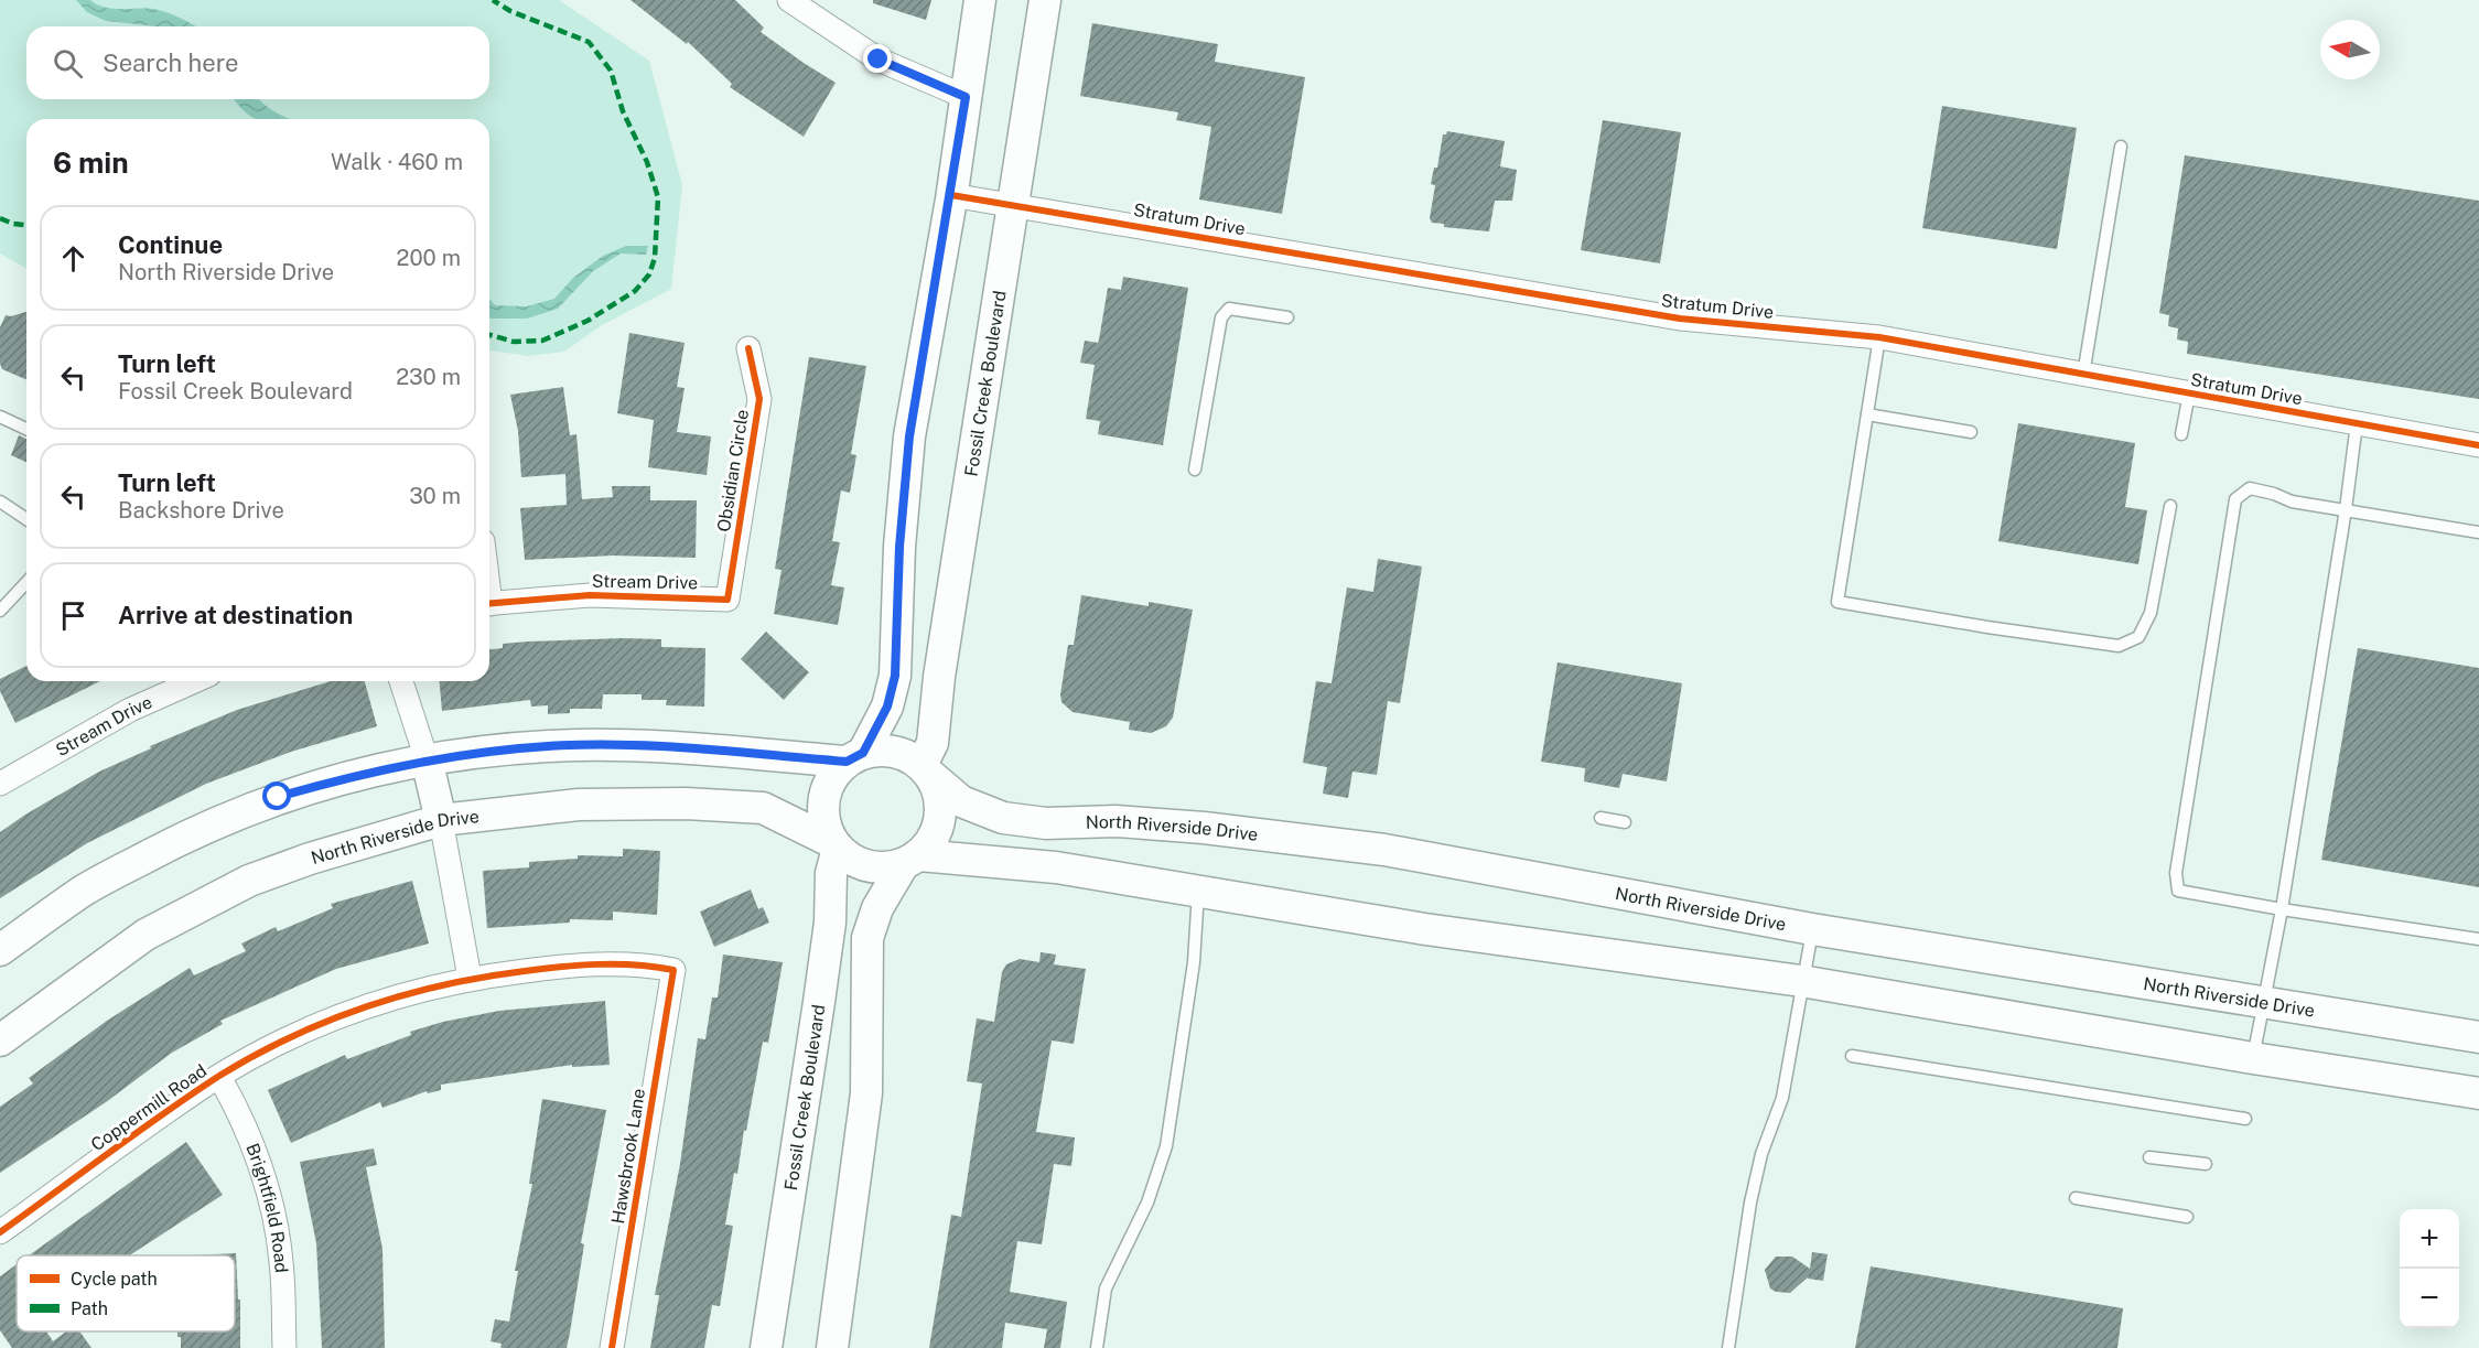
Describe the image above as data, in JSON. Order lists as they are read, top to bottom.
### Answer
{
  "streets": {
    "main road": ["Fossil Creek Boulevard", "North Riverside Drive"],
    "street": [
      "Stratum Drive",
      "Obsidian Circle",
      "Stream Drive",
      "Coppermill Road",
      "Hawsbrook Lane",
      "Brightfield Road"
    ]
  },
  "crossings": [
    ["Stratum Drive", "Fossil Creek Boulevard"],
    ["Fossil Creek Boulevard", "North Riverside Drive"],
    ["Obsidian Circle", "Stream Drive"],
    ["Coppermill Road", "Hawsbrook Lane"],
    ["Coppermill Road", "Brightfield Road"]
  ],
  "legend": ["Cycle path", "Path"],
  "north": "left",
  "page": {
    "search": "Search here",
    "heading": ["6 min", "Walk · 460 m"],
    "list": [
      ["Continue", "North Riverside Drive", "200 m"],
      ["Turn left", "Fossil Creek Boulevard", "230 m"],
      ["Turn left", "Backshore Drive", "30 m"],
      "Arrive at destination"
    ],
    "map_buttons": ["+", "−"]
  }
}
